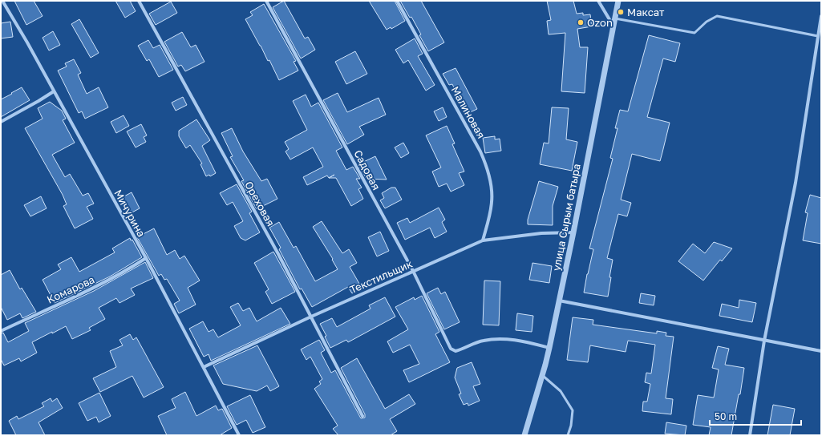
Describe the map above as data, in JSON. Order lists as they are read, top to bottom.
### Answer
{
  "streets": {
    "street": [
      "Малиновая",
      "Садовая",
      "Ореховая",
      "Мичурина",
      "улица Сырым батыра",
      "Текстильщик",
      "Комарова"
    ]
  },
  "crossings": [
    ["Малиновая", "Текстильщик"],
    ["Садовая", "улица Сырым батыра"],
    ["Садовая", "Текстильщик"],
    ["Ореховая", "Текстильщик"],
    ["Мичурина", "Текстильщик"],
    ["Мичурина", "Комарова"],
    ["улица Сырым батыра", "Текстильщик"]
  ],
  "places": ["Максат", "Ozon"],
  "scale_bar": "50 m"
}
